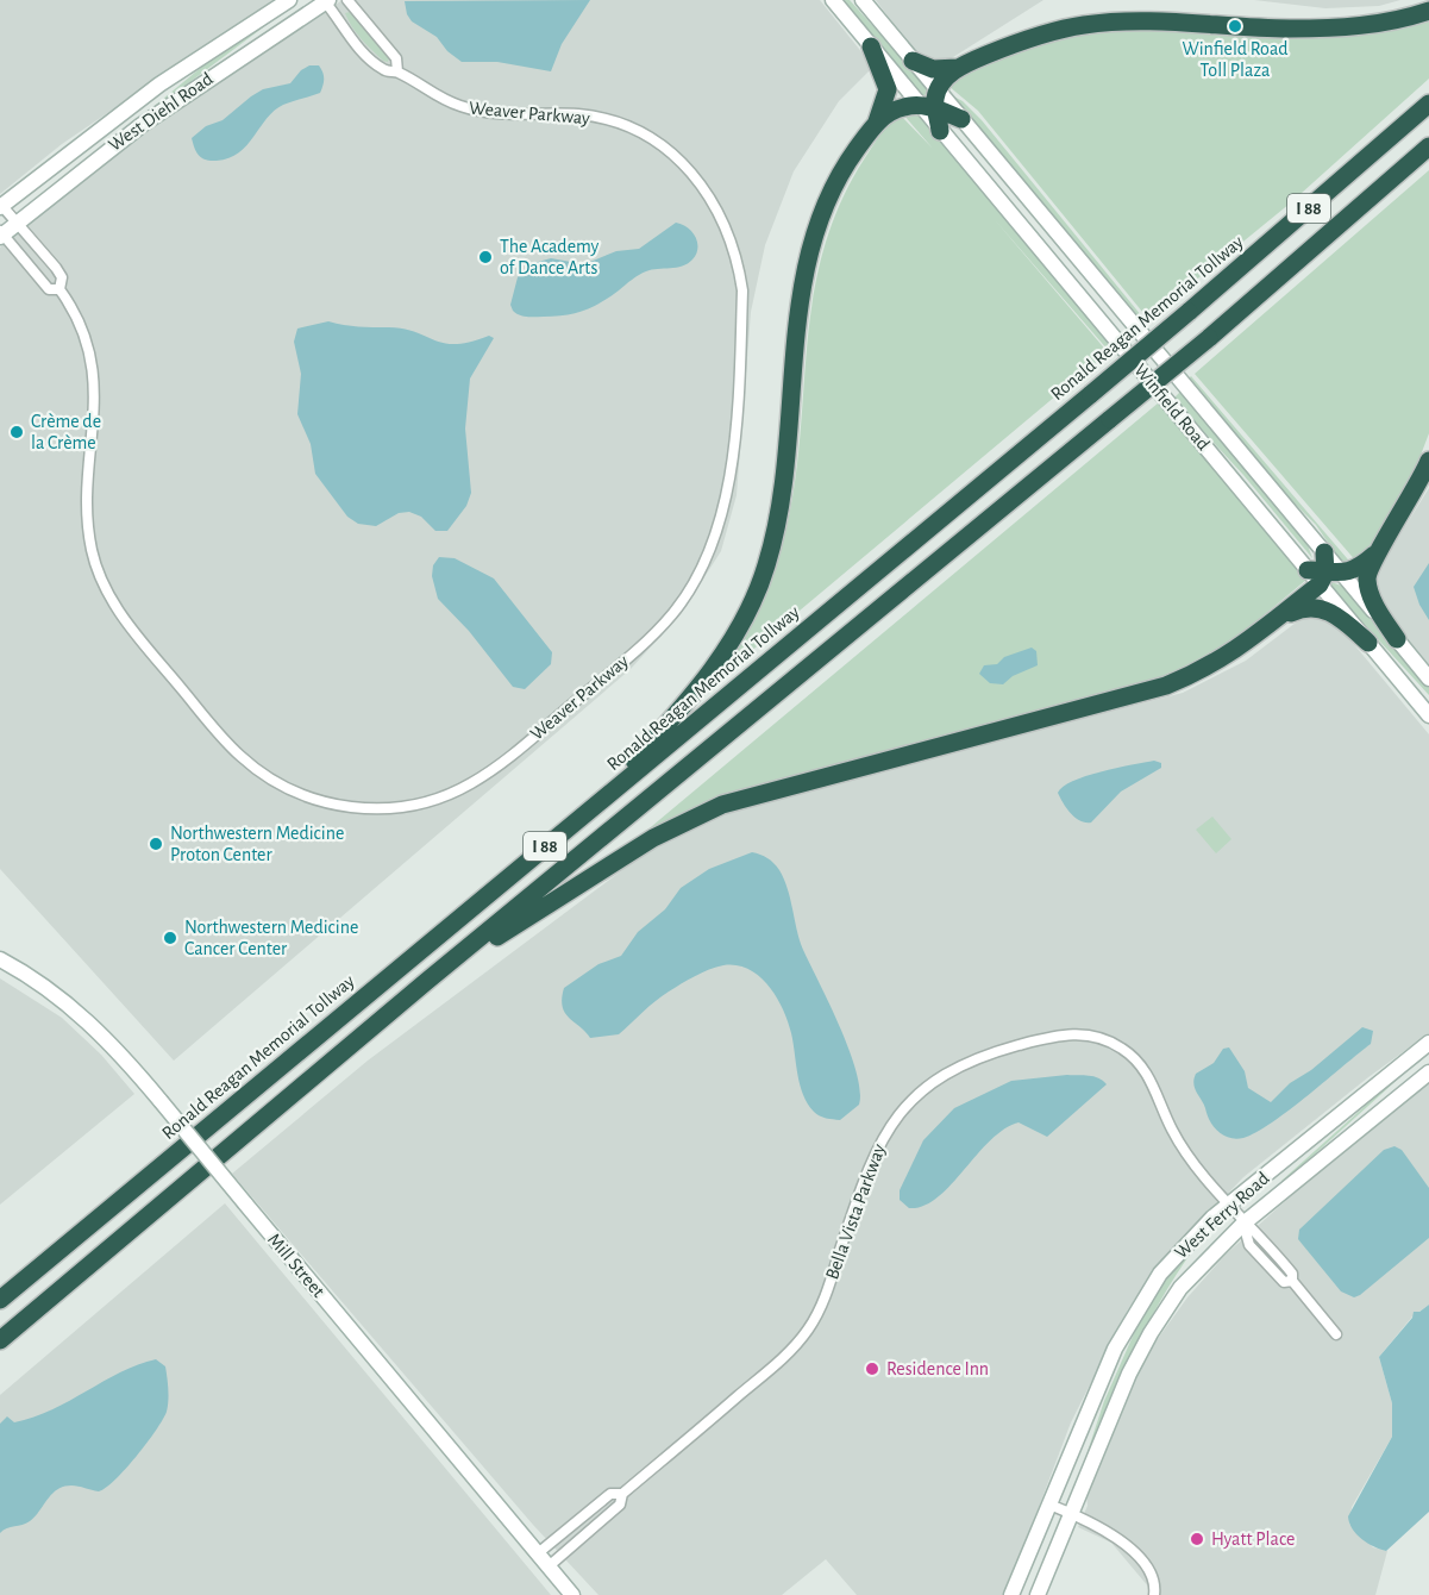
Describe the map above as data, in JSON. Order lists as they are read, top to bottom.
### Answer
{
  "streets": {
    "highway": ["I 88", "Ronald Reagan Memorial Tollway"],
    "main road": [
      "West Diehl Road",
      "Winfield Road",
      "West Ferry Road",
      "Mill Street"
    ],
    "street": ["Weaver Parkway", "Bella Vista Parkway"]
  },
  "crossings": [
    ["West Diehl Road", "Weaver Parkway"],
    ["Bella Vista Parkway", "West Ferry Road"],
    ["Bella Vista Parkway", "Mill Street"]
  ],
  "places": [
    "Winfield Road Toll Plaza",
    "The Academy of Dance Arts",
    "Crème de la Crème",
    "Northwestern Medicine Proton Center",
    "Northwestern Medicine Cancer Center",
    "Residence Inn",
    "Hyatt Place"
  ]
}
